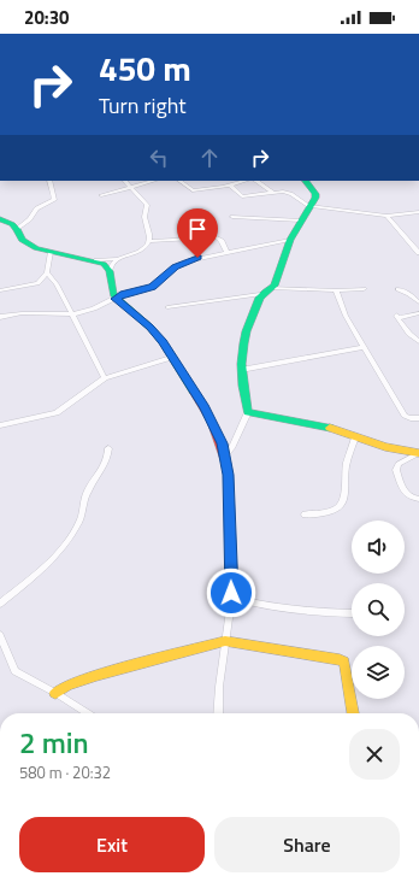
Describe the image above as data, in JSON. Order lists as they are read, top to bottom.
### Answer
{
  "page": {
    "status": "20:30",
    "turn": ["450 m", "Turn right"],
    "heading": ["2 min", "580 m · 20:32"],
    "buttons": ["Exit", "Share"]
  }
}
